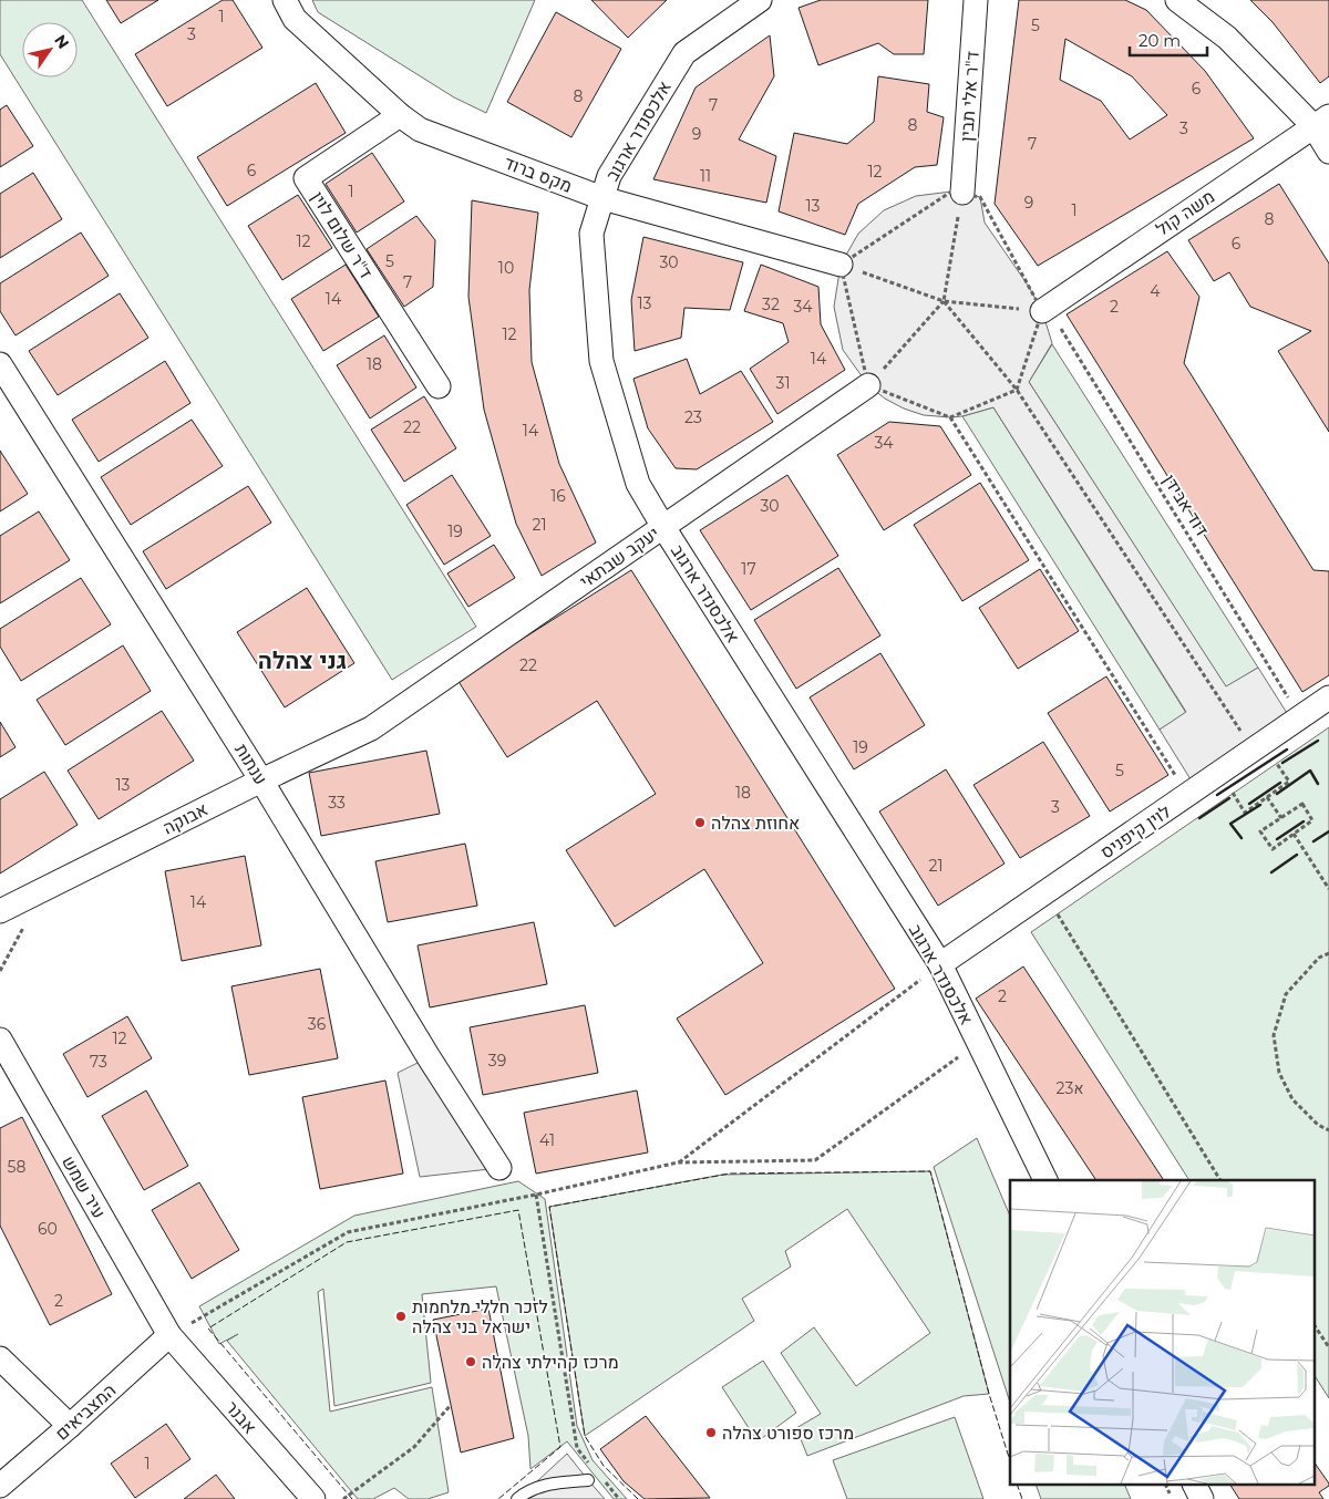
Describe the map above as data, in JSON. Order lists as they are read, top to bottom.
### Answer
{
  "streets": {
    "street": [
      "ד\"ר אלי תבין",
      "אלכסנדר ארגוב",
      "מקס ברוד",
      "משה קול",
      "ד\"ר שלום לוין",
      "יעקב שבתאי",
      "ענתות",
      "אבוקה",
      "לוין קיפניס",
      "עיר שמש",
      "המצביאים",
      "אבנר"
    ],
    "path": ["דוד אבידן"]
  },
  "crossings": [
    ["ד\"ר אלי תבין", "דוד אבידן"],
    ["אלכסנדר ארגוב", "מקס ברוד"],
    ["אלכסנדר ארגוב", "יעקב שבתאי"],
    ["אלכסנדר ארגוב", "לוין קיפניס"],
    ["מקס ברוד", "ד\"ר שלום לוין"],
    ["משה קול", "דוד אבידן"],
    ["דוד אבידן", "לוין קיפניס"],
    ["יעקב שבתאי", "אבוקה"],
    ["ענתות", "אבוקה"],
    ["עיר שמש", "המצביאים"],
    ["עיר שמש", "אבנר"],
    ["המצביאים", "אבנר"]
  ],
  "districts": ["גני צהלה"],
  "places": [
    "אחוזת צהלה",
    "לזכר חללי מלחמות ישראל בני צהלה",
    "מרכז קהילתי צהלה",
    "מרכז ספורט צהלה"
  ],
  "house_numbers": [
    "1",
    "5",
    "3",
    "6",
    "8",
    "7",
    "8",
    "3",
    "9",
    "7",
    "6",
    "12",
    "11",
    "1",
    "9",
    "13",
    "1",
    "8",
    "12",
    "6",
    "5",
    "30",
    "10",
    "7",
    "4",
    "14",
    "13",
    "32",
    "34",
    "2",
    "12",
    "14",
    "18",
    "31",
    "23",
    "22",
    "14",
    "34",
    "16",
    "30",
    "21",
    "19",
    "17",
    "22",
    "19",
    "5",
    "13",
    "18",
    "33",
    "3",
    "21",
    "14",
    "2",
    "36",
    "12",
    "39",
    "73",
    "23א",
    "41",
    "58",
    "60",
    "2",
    "1"
  ],
  "scale_bar": "20 m",
  "north": "top right"
}
